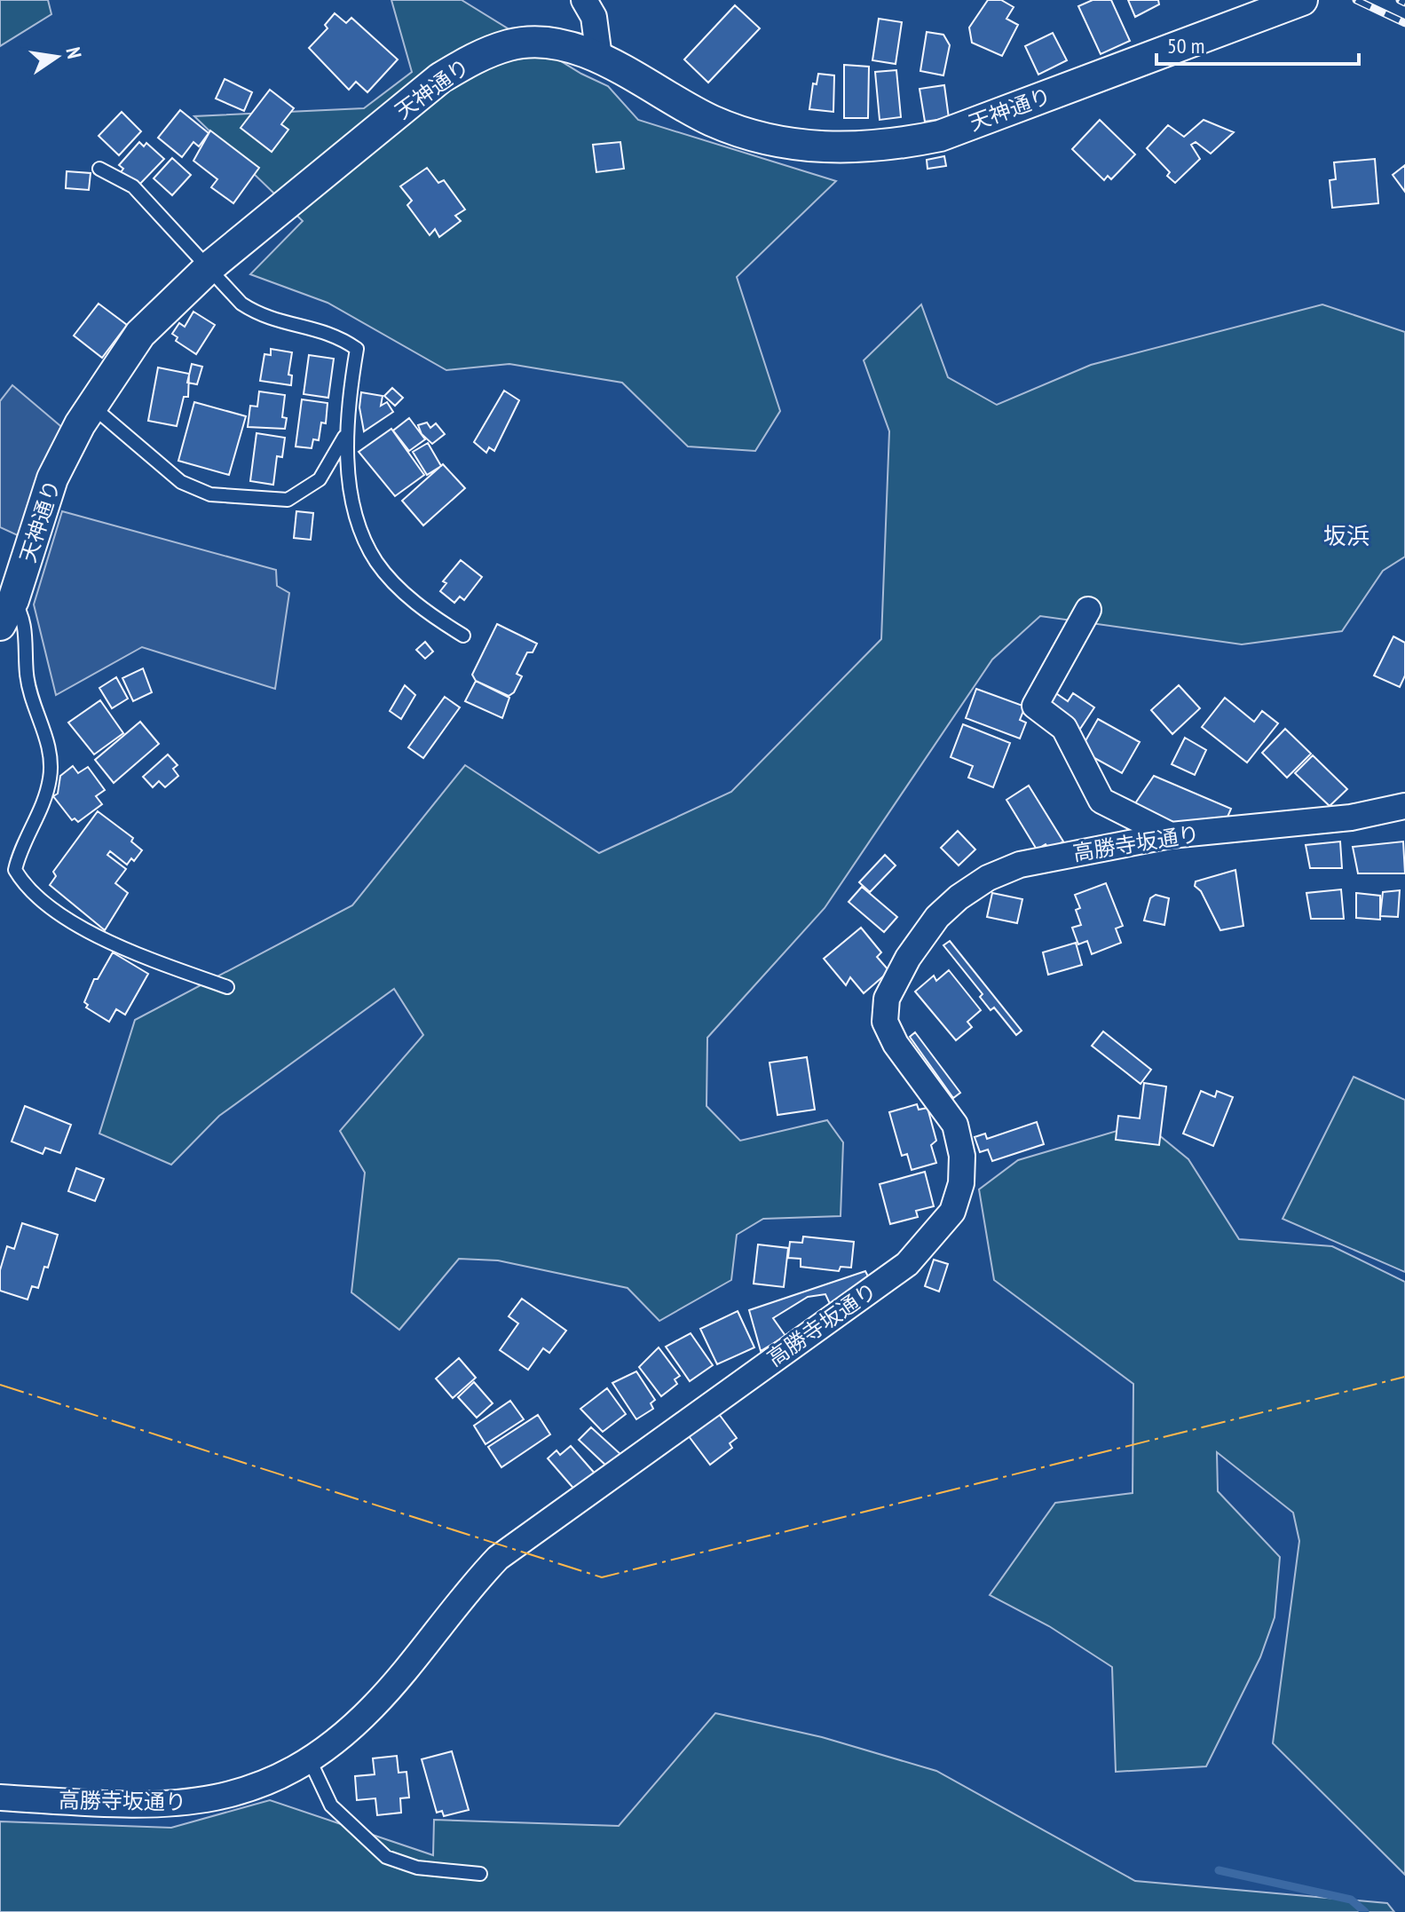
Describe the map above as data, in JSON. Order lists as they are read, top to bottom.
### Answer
{
  "streets": {
    "street": ["天神通り", "高勝寺坂通り"]
  },
  "districts": ["坂浜"],
  "scale_bar": "50 m",
  "north": "right"
}
